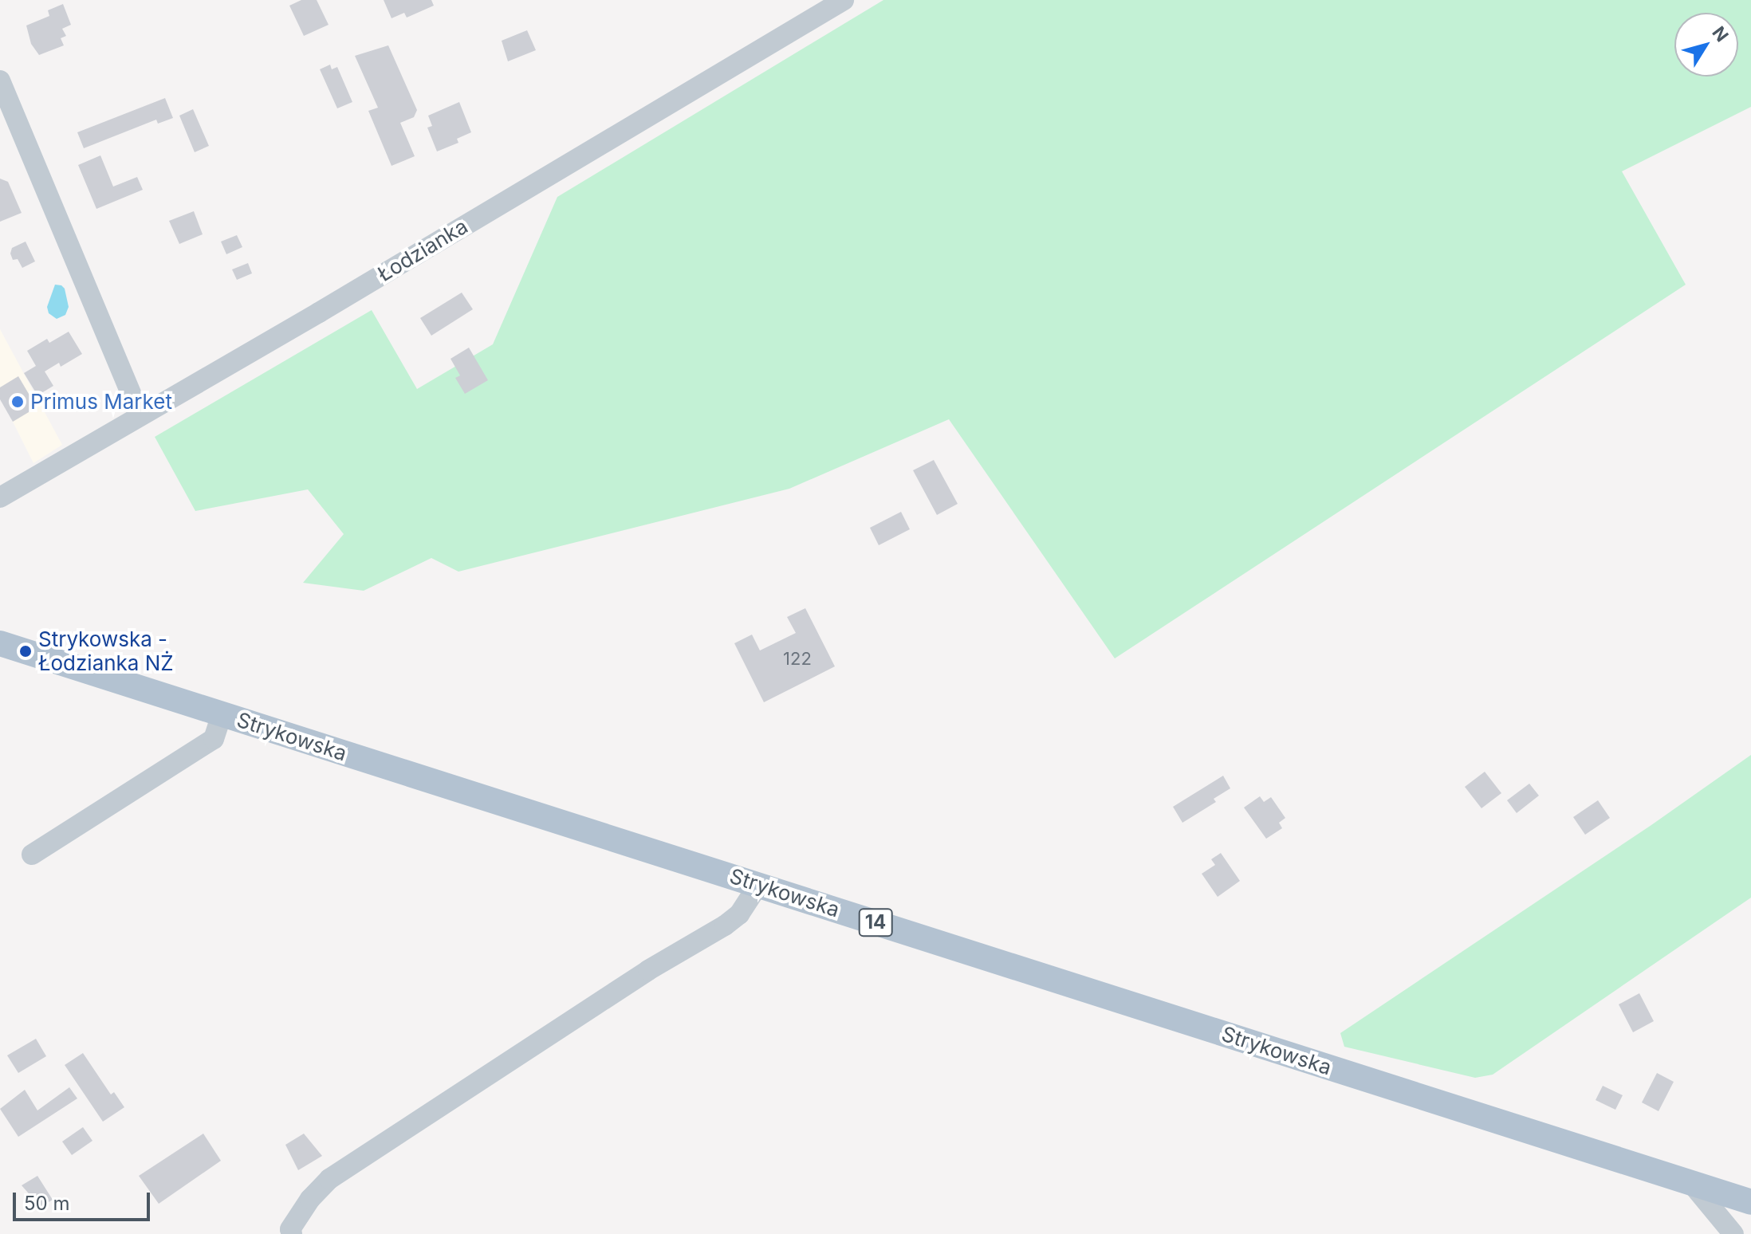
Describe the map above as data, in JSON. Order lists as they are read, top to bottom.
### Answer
{
  "streets": {
    "main road": ["Strykowska", "14"],
    "street": ["Łodzianka"]
  },
  "places": ["Primus Market", "Strykowska - Łodzianka NŻ"],
  "house_numbers": ["122"],
  "scale_bar": "50 m",
  "north": "top right"
}
